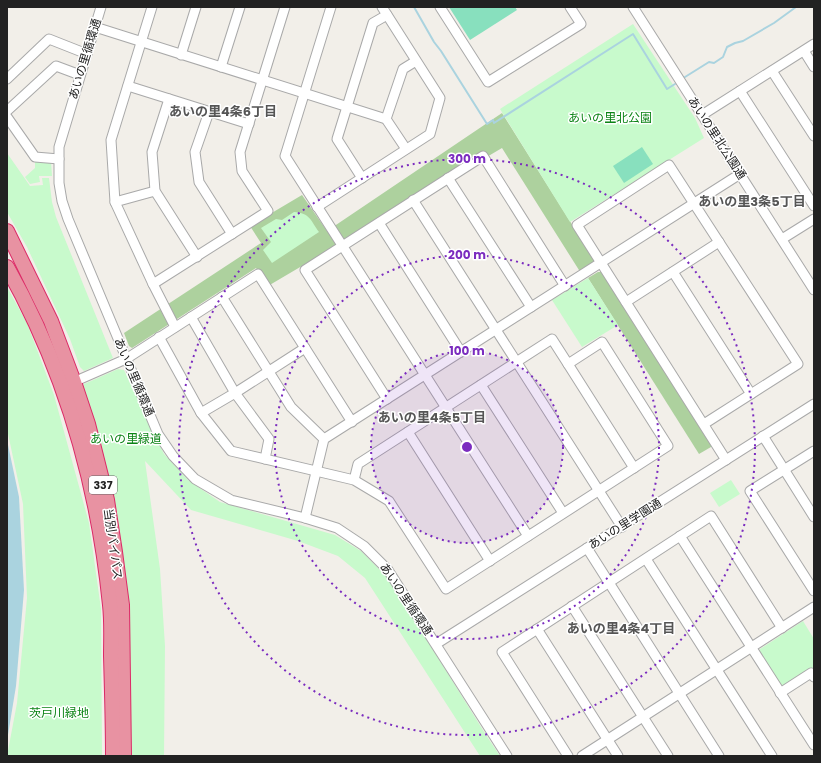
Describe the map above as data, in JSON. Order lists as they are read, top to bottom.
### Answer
{
  "streets": {
    "highway": ["337", "当別バイパス"],
    "street": ["あいの里循環通", "あいの里北公園通", "あいの里学園通"]
  },
  "crossings": [
    ["あいの里循環通", "あいの里学園通"]
  ],
  "districts": [
    "あいの里4条6丁目",
    "あいの里3条5丁目",
    "あいの里4条5丁目",
    "あいの里4条4丁目"
  ],
  "parks": ["あいの里北公園", "あいの里緑道", "茨戸川緑地"],
  "rings": ["300 m", "200 m", "100 m"]
}
